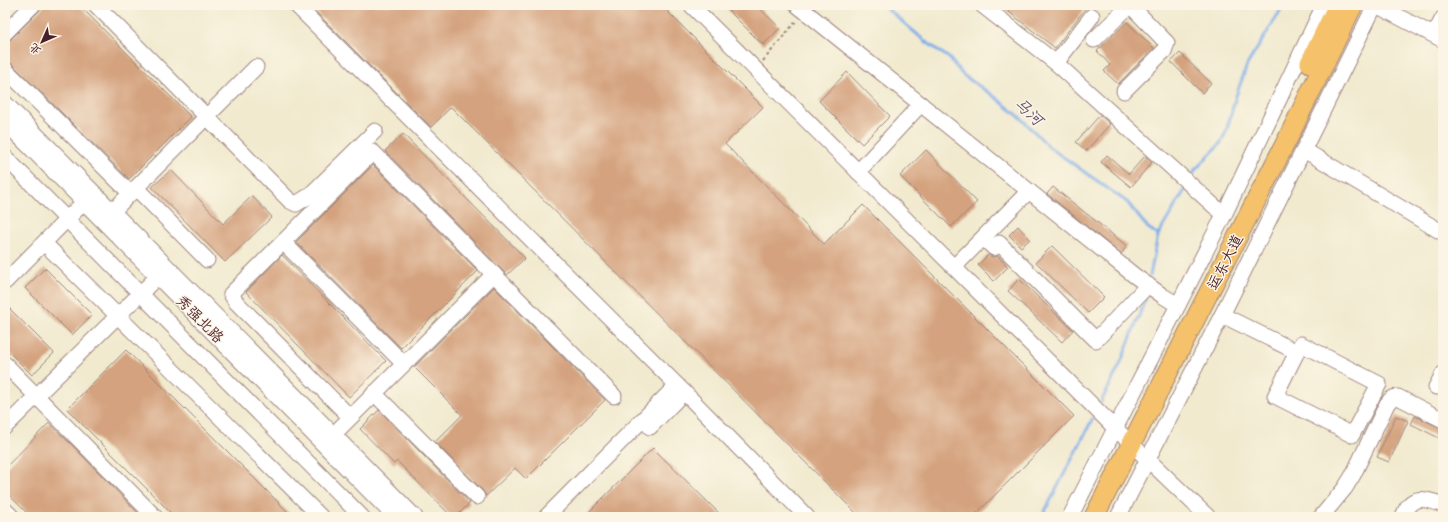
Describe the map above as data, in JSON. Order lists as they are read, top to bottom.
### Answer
{
  "streets": {
    "main road": ["运东大道"],
    "street": ["秀强北路"]
  },
  "water": ["马河"],
  "north": "bottom left"
}
